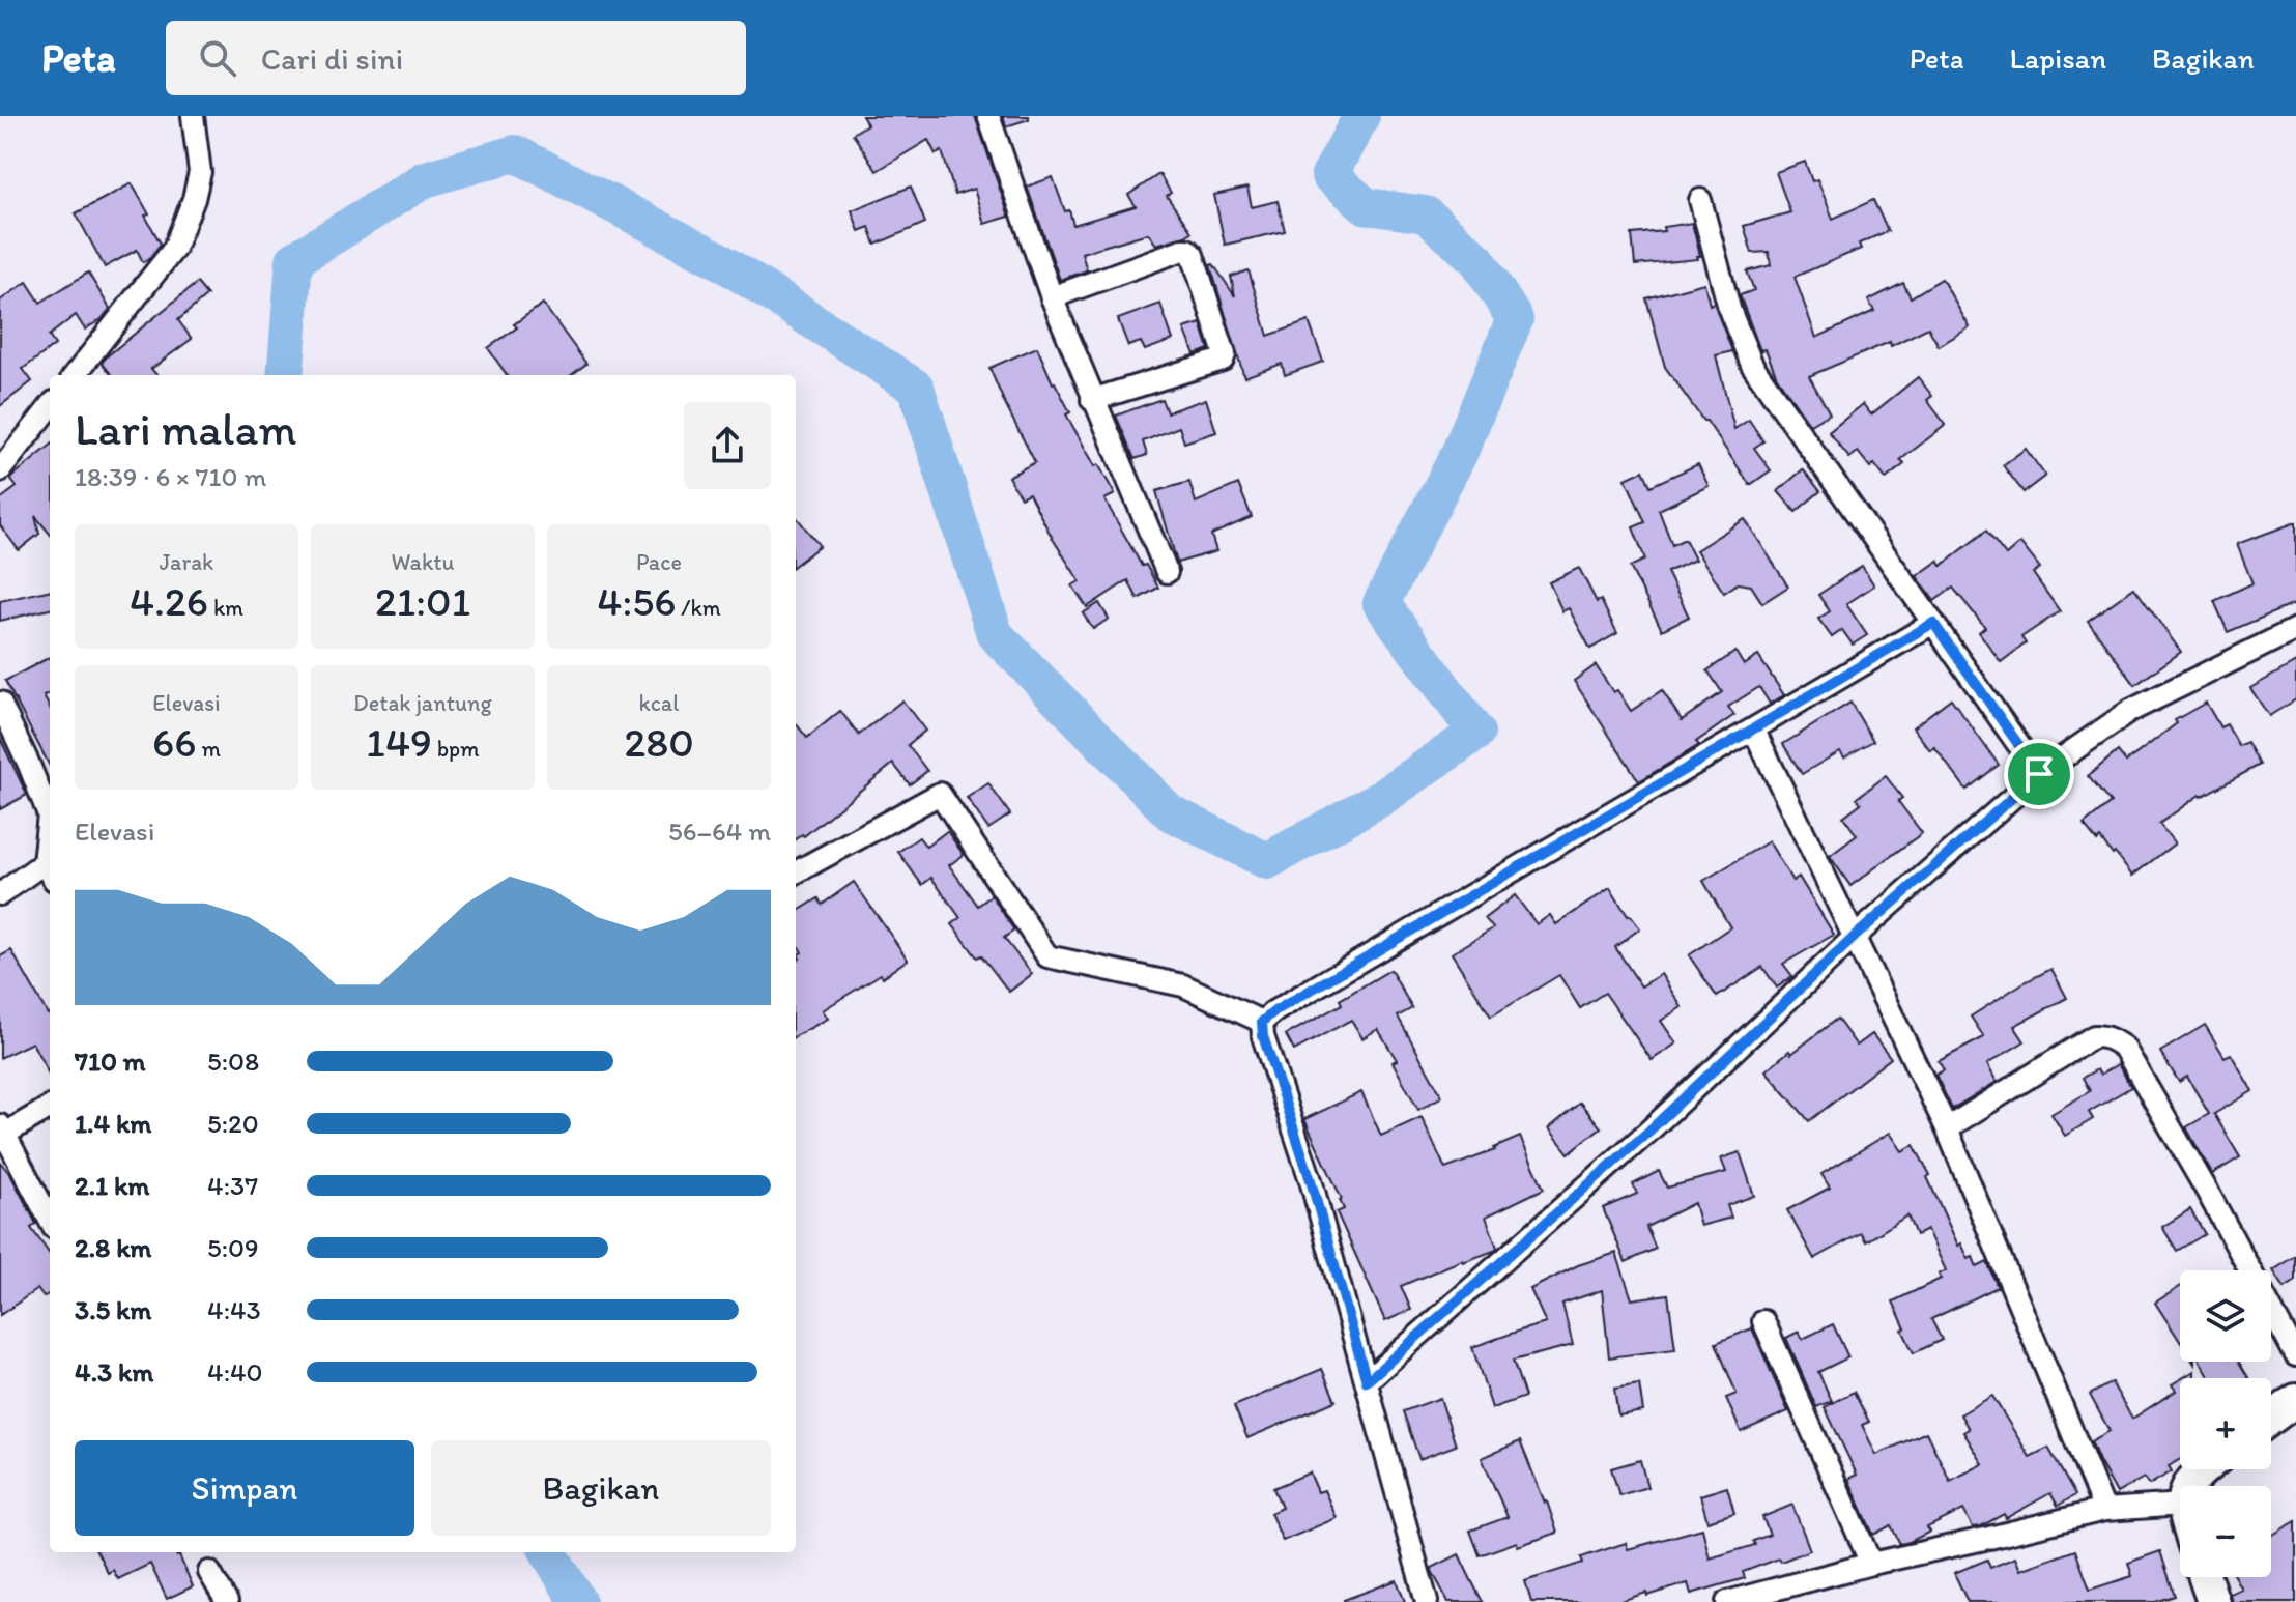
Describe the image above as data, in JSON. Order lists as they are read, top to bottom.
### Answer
{
  "page": {
    "header": "Peta",
    "search": "Cari di sini",
    "nav": ["Peta", "Lapisan", "Bagikan"],
    "heading": ["Lari malam", "18:39 · 6 × 710 m"],
    "stats": [
      ["Jarak", "4.26 km"],
      ["Waktu", "21:01"],
      ["Pace", "4:56 /km"],
      ["Elevasi", "66 m"],
      ["Detak jantung", "149 bpm"],
      ["kcal", "280"]
    ],
    "chart": ["Elevasi", "56–64 m"],
    "list": [
      {
        "name": "710 m",
        "note": "5:08"
      },
      {
        "name": "1.4 km",
        "note": "5:20"
      },
      {
        "name": "2.1 km",
        "note": "4:37"
      },
      {
        "name": "2.8 km",
        "note": "5:09"
      },
      {
        "name": "3.5 km",
        "note": "4:43"
      },
      {
        "name": "4.3 km",
        "note": "4:40"
      }
    ],
    "map_buttons": ["+", "−"],
    "buttons": ["Simpan", "Bagikan"]
  }
}
